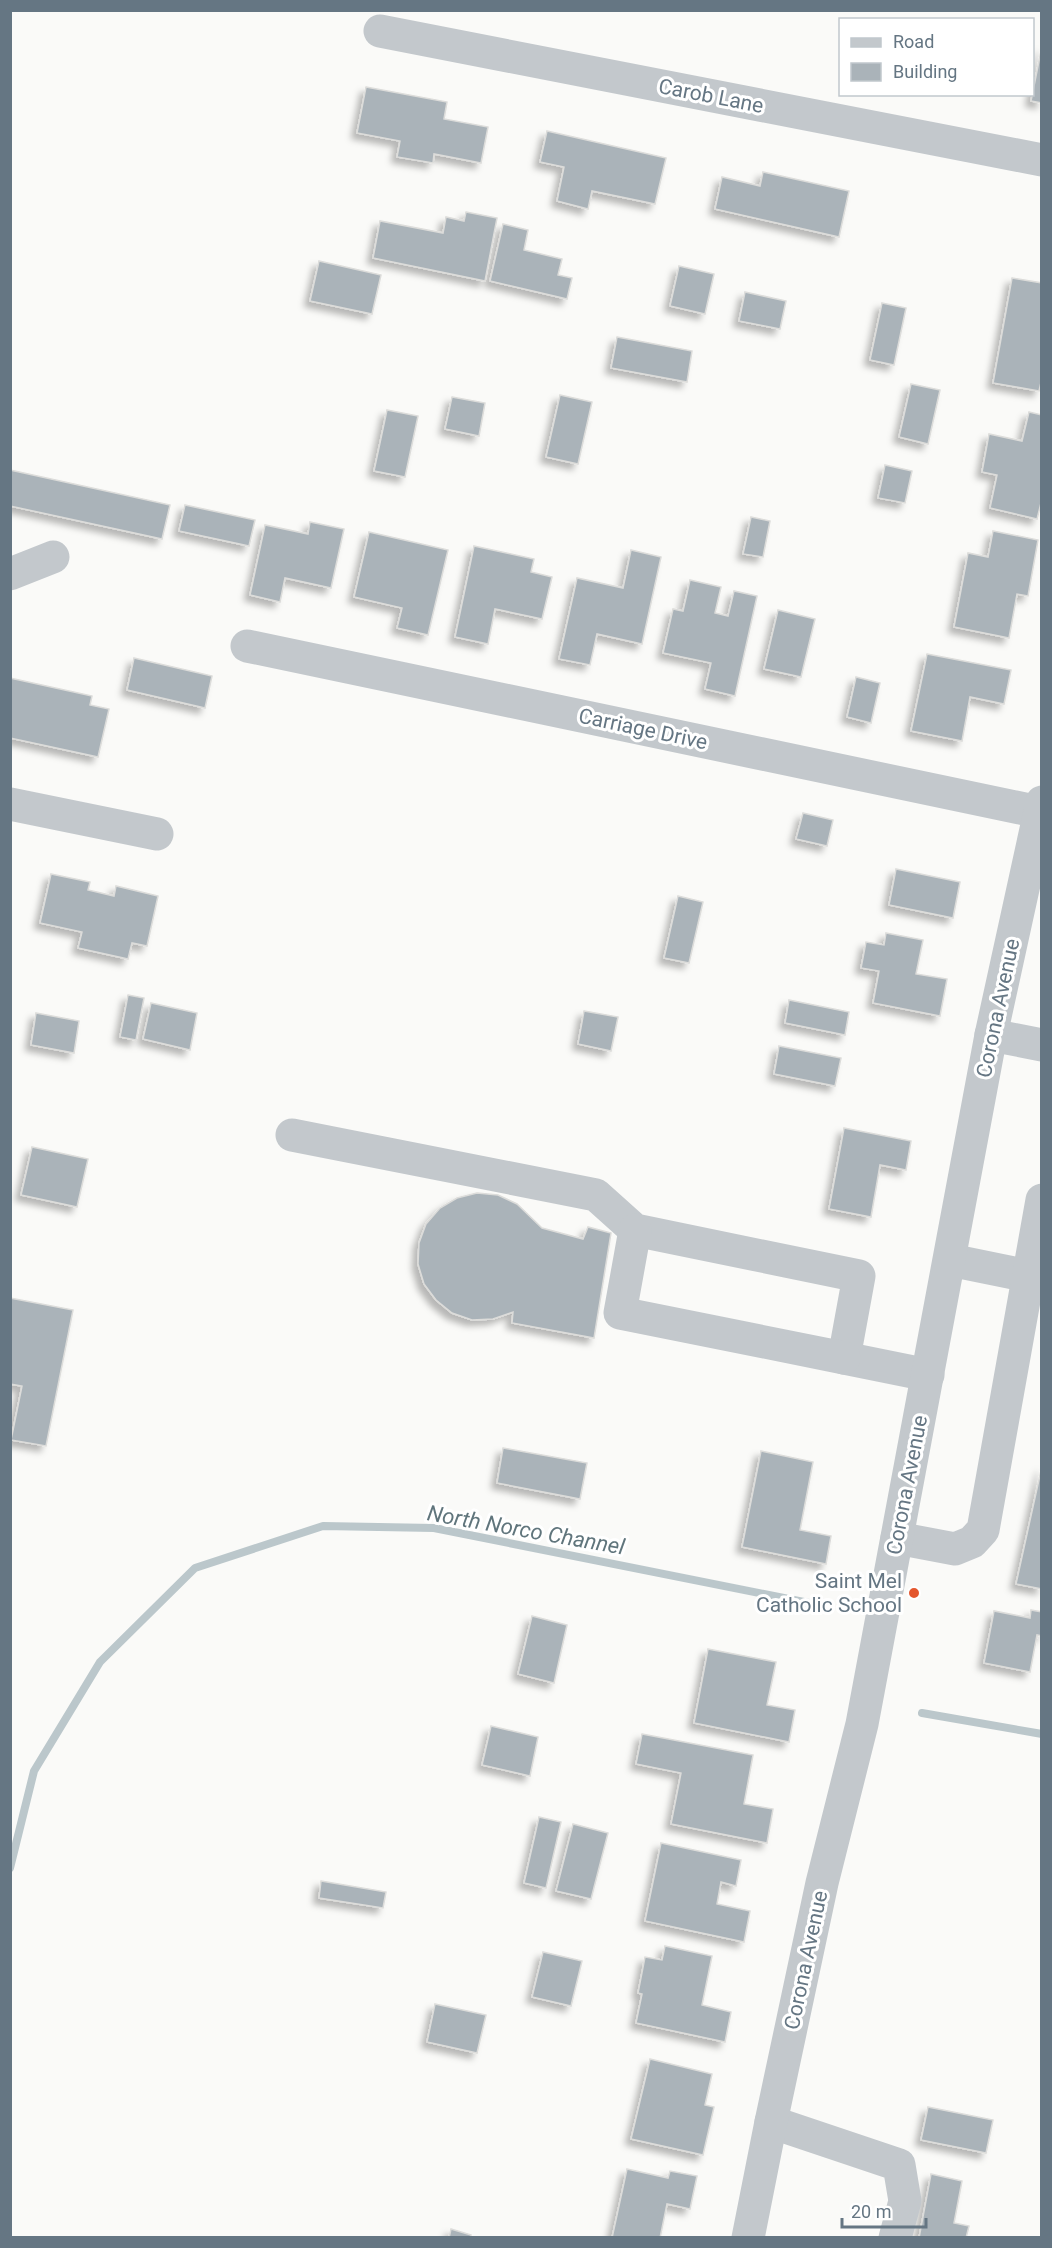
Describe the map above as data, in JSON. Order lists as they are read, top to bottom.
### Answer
{
  "streets": {
    "street": ["Carob Lane", "Carriage Drive", "Corona Avenue"]
  },
  "crossings": [
    ["Carriage Drive", "Corona Avenue"]
  ],
  "water": ["North Norco Channel"],
  "places": ["Saint Mel Catholic School"],
  "legend": ["Road", "Building"],
  "scale_bar": "20 m"
}
